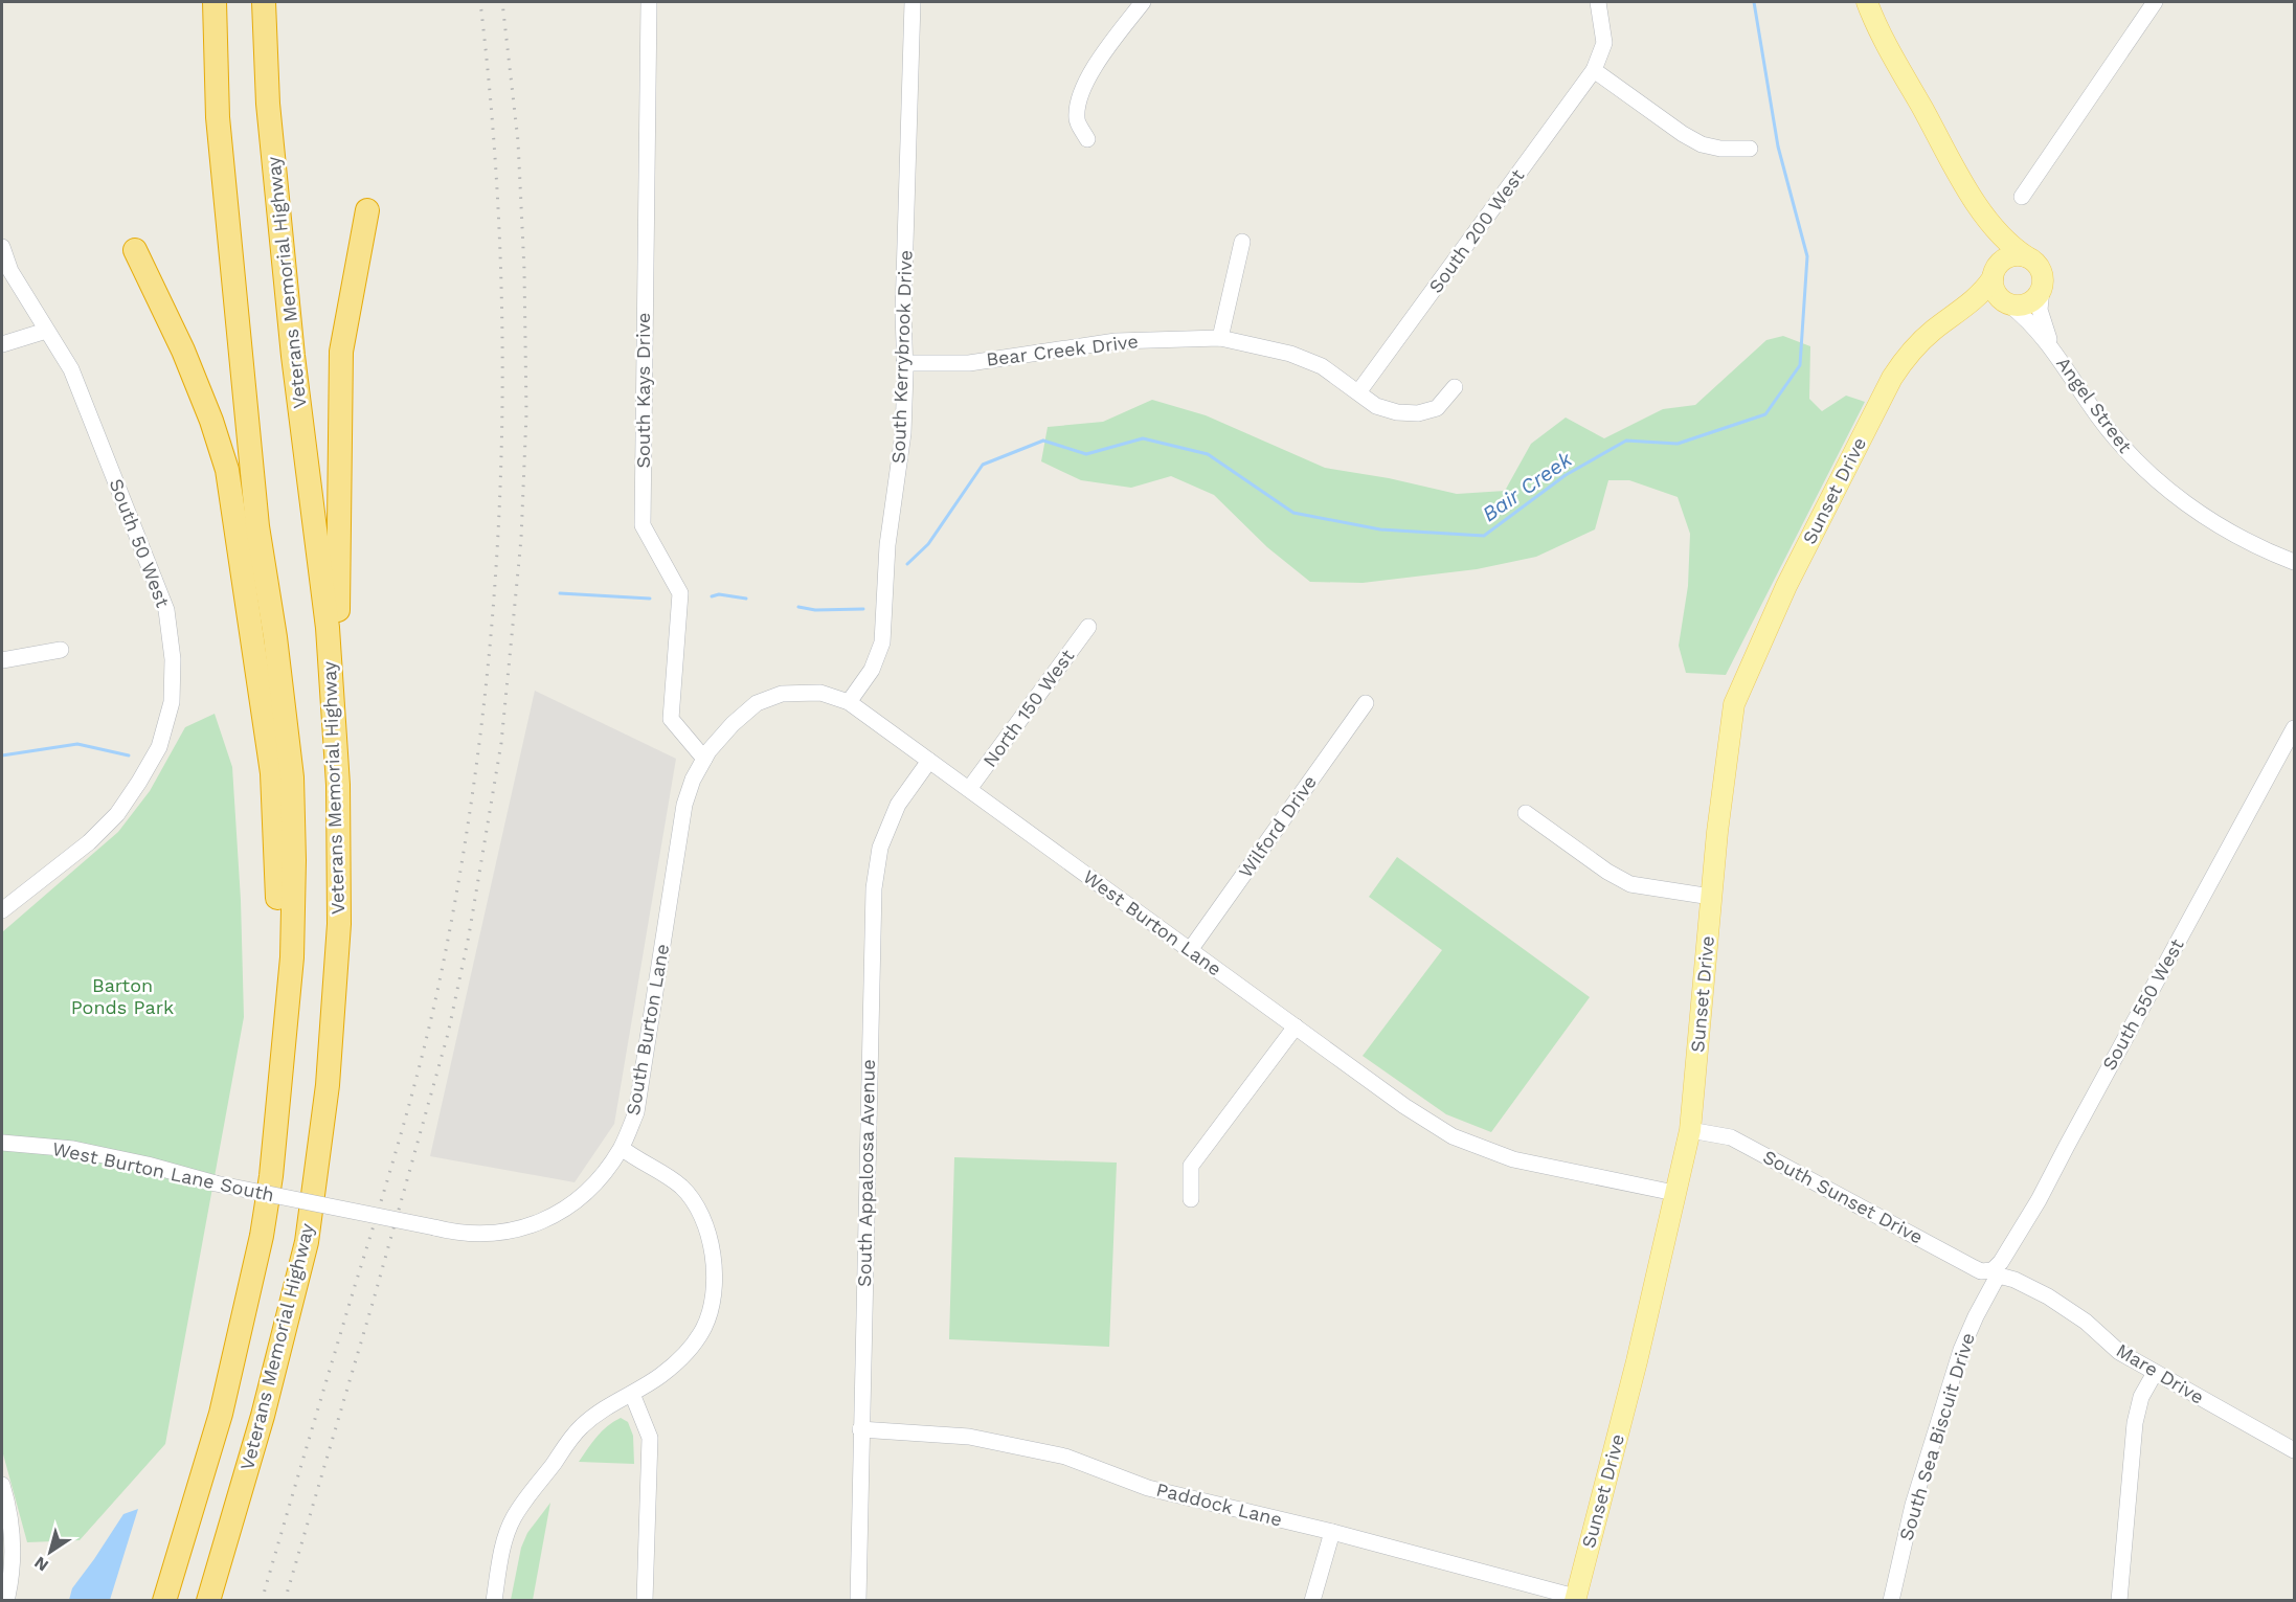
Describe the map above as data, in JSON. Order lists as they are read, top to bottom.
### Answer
{
  "streets": {
    "highway": ["Veterans Memorial Highway"],
    "main road": ["Sunset Drive"],
    "street": [
      "South 200 West",
      "Bear Creek Drive",
      "South Kerrybrook Drive",
      "South Kays Drive",
      "Angel Street",
      "South 50 West",
      "North 150 West",
      "Wilford Drive",
      "West Burton Lane",
      "South 550 West",
      "South Burton Lane",
      "West Burton Lane South",
      "South Appaloosa Avenue",
      "South Sunset Drive",
      "Mare Drive",
      "South Sea Biscuit Drive",
      "Paddock Lane"
    ]
  },
  "crossings": [
    ["South 200 West", "Bear Creek Drive"],
    ["Bear Creek Drive", "South Kerrybrook Drive"],
    ["South Kerrybrook Drive", "West Burton Lane"],
    ["South Kays Drive", "West Burton Lane"],
    ["Sunset Drive", "West Burton Lane"],
    ["Sunset Drive", "South Sunset Drive"],
    ["Sunset Drive", "Paddock Lane"],
    ["North 150 West", "West Burton Lane"],
    ["Wilford Drive", "West Burton Lane"],
    ["West Burton Lane", "South Burton Lane"],
    ["West Burton Lane", "South Appaloosa Avenue"],
    ["South 550 West", "South Sunset Drive"],
    ["South 550 West", "Mare Drive"],
    ["South 550 West", "South Sea Biscuit Drive"],
    ["South Burton Lane", "West Burton Lane South"],
    ["South Appaloosa Avenue", "Paddock Lane"],
    ["South Sunset Drive", "Mare Drive"],
    ["South Sunset Drive", "South Sea Biscuit Drive"],
    ["Mare Drive", "South Sea Biscuit Drive"]
  ],
  "water": ["Bair Creek"],
  "parks": ["Barton Ponds Park"],
  "north": "bottom left"
}
